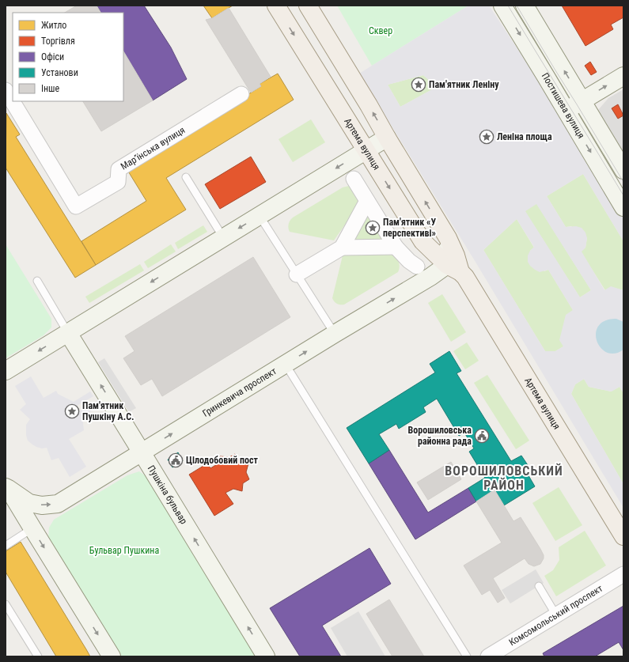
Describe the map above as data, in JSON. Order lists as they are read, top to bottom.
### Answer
{
  "streets": {
    "main road": ["Артема вулиця"],
    "street": [
      "Постишева вулиця",
      "Мар’їнська вулиця",
      "Гринкевича проспект",
      "Пушкіна бульвар",
      "Комсомольський проспект"
    ]
  },
  "crossings": [
    ["Артема вулиця", "Гринкевича проспект"],
    ["Гринкевича проспект", "Пушкіна бульвар"]
  ],
  "districts": ["ВОРОШИЛОВСЬКИЙ РАЙОН"],
  "parks": ["Сквер", "Бульвар Пушкина"],
  "places": {
    "place": [
      "Пам'ятник Леніну",
      "Леніна площа",
      "Пам'ятник «У перспективі»",
      "Пам'ятник Пушкіну А.С."
    ],
    "public building": ["Ворошиловська районна рада", "Цілодобовий пост"]
  },
  "legend": [
    "Житло",
    "Торгівля",
    "Офіси",
    "Установи",
    "Інше"
  ]
}
